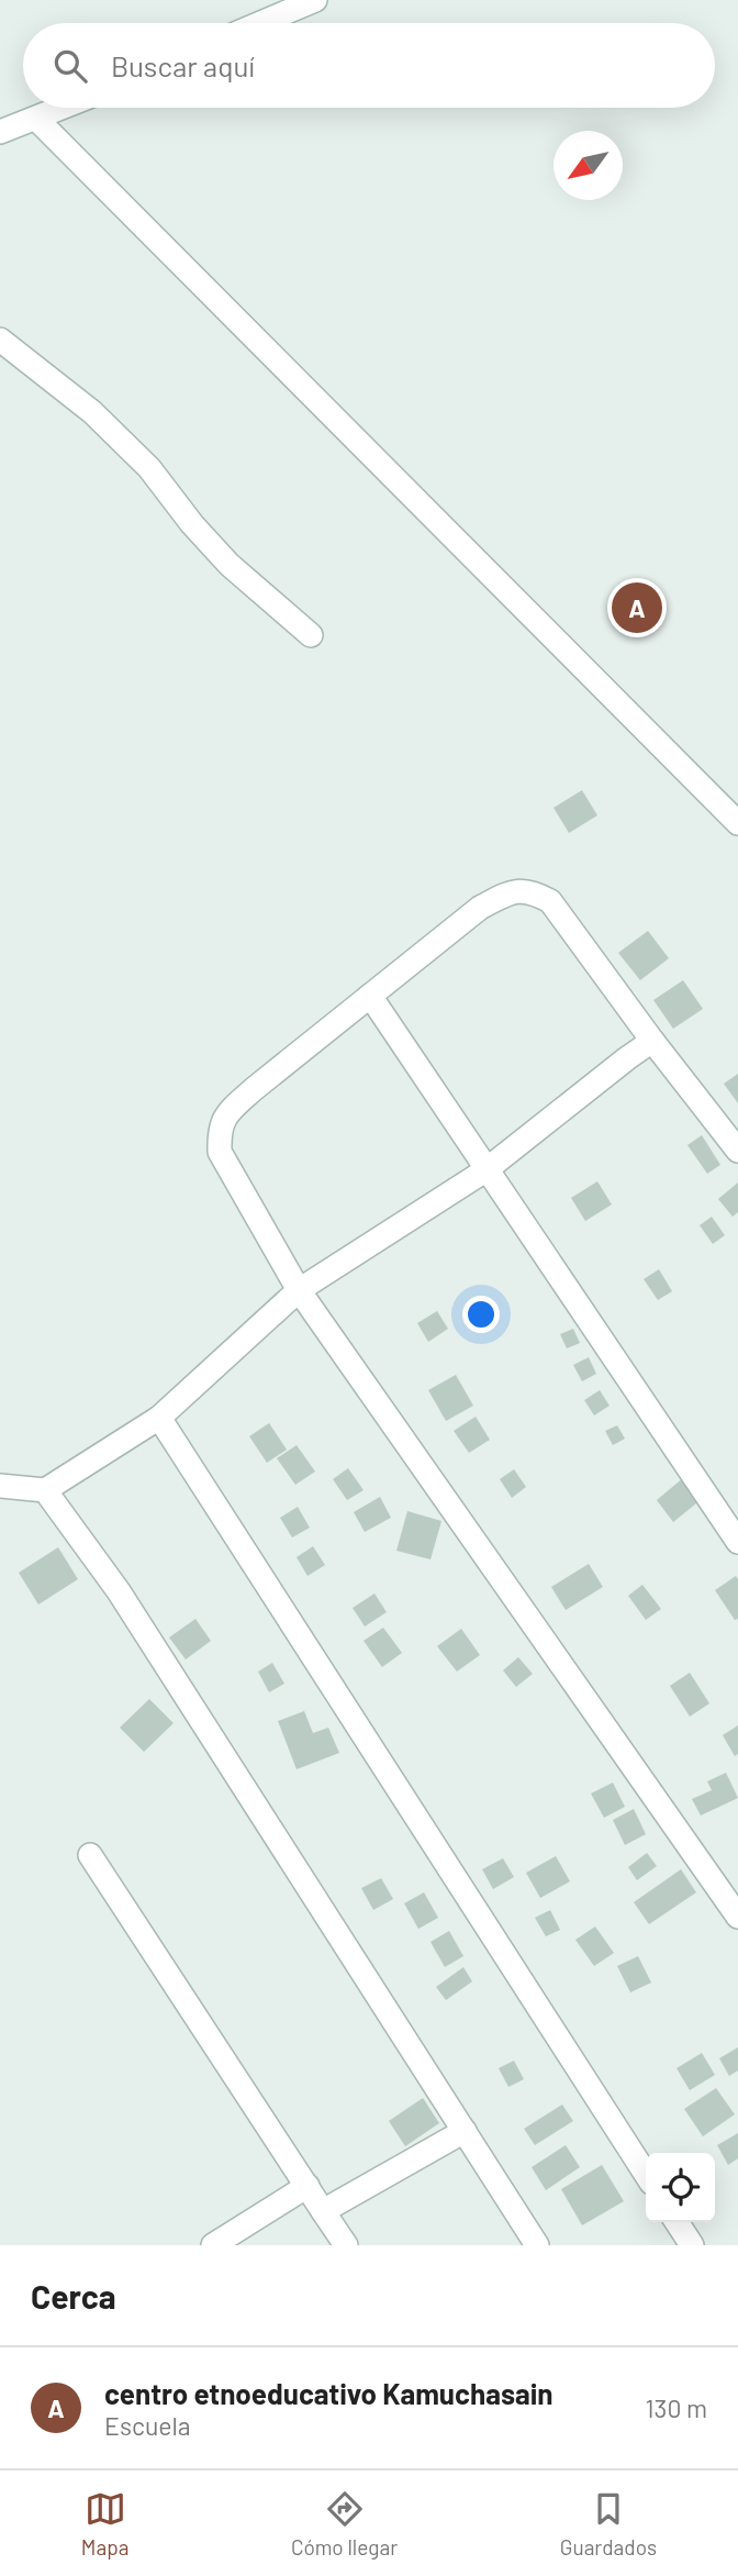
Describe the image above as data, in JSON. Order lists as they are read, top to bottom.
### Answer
{
  "north": "bottom left",
  "page": {
    "search": "Buscar aquí",
    "pins": "A",
    "heading": "Cerca",
    "list": [
      {
        "mark": "A",
        "name": "centro etnoeducativo Kamuchasain",
        "note": "Escuela",
        "value": "130 m"
      }
    ],
    "nav": ["Mapa", "Cómo llegar", "Guardados"]
  }
}
